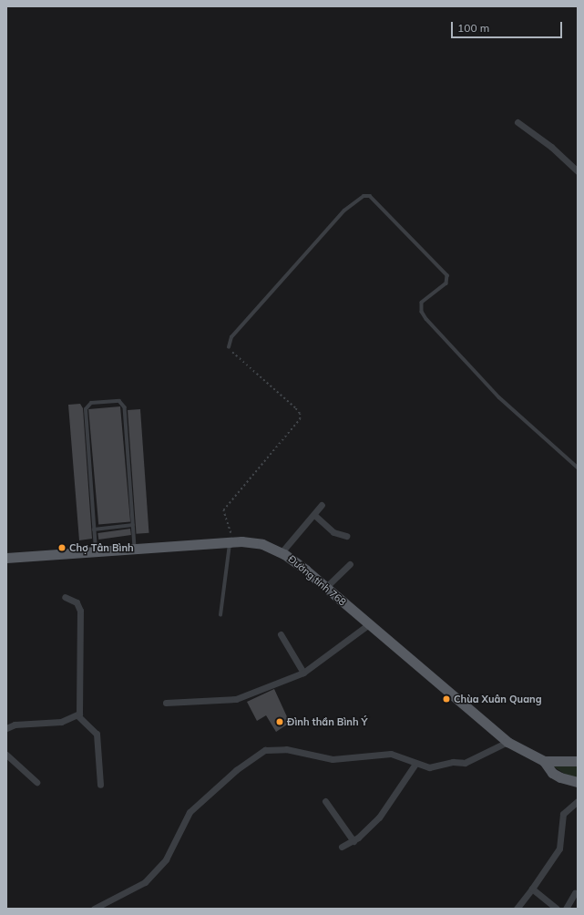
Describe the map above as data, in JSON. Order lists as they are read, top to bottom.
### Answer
{
  "streets": {
    "main road": ["Đường tỉnh 768"]
  },
  "places": ["Chợ Tân Bình", "Chùa Xuân Quang", "Đình thần Bình Ý"],
  "scale_bar": "100 m"
}
